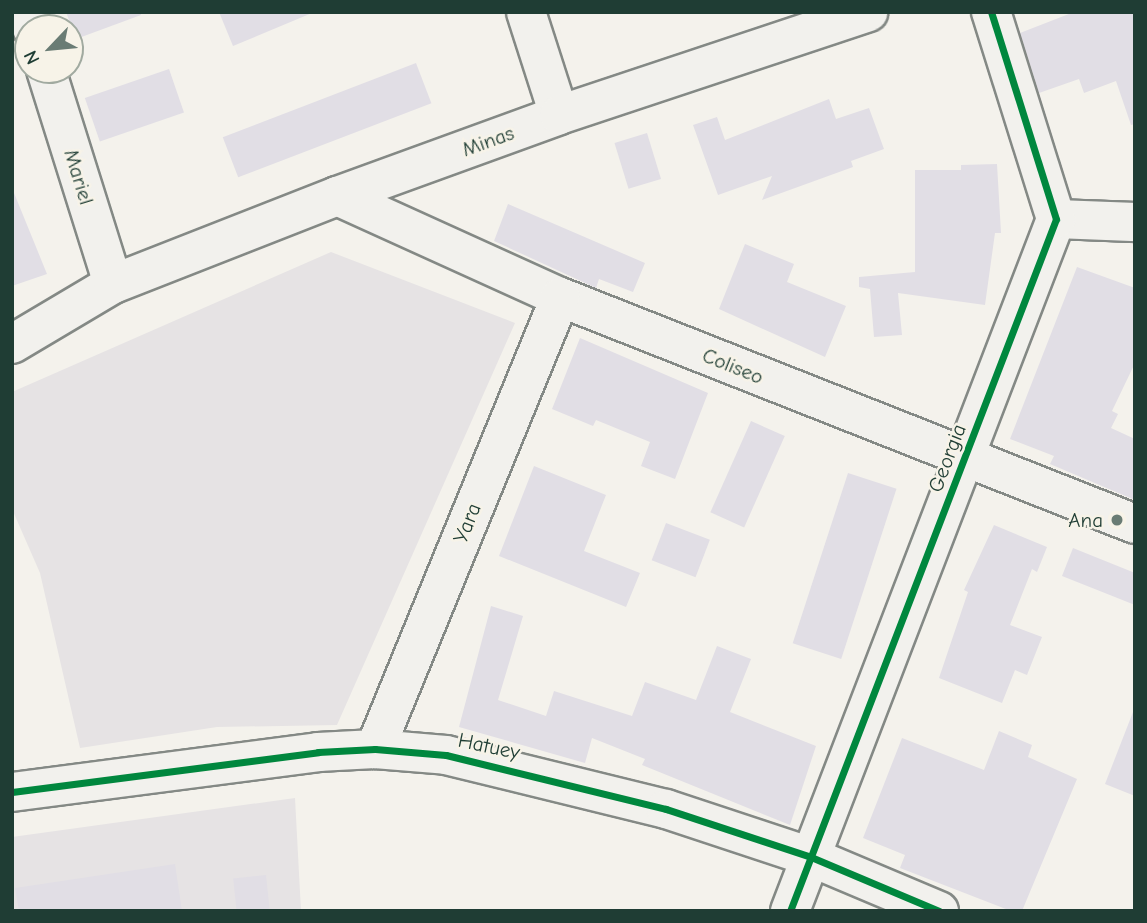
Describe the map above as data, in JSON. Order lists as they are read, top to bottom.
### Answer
{
  "streets": {
    "street": [
      "Minas",
      "Mariel",
      "Coliseo",
      "Georgia",
      "Yara",
      "Hatuey"
    ]
  },
  "crossings": [
    ["Minas", "Mariel"],
    ["Minas", "Coliseo"],
    ["Coliseo", "Georgia"],
    ["Coliseo", "Yara"],
    ["Georgia", "Hatuey"],
    ["Yara", "Hatuey"]
  ],
  "places": ["Ana"],
  "north": "bottom left"
}
